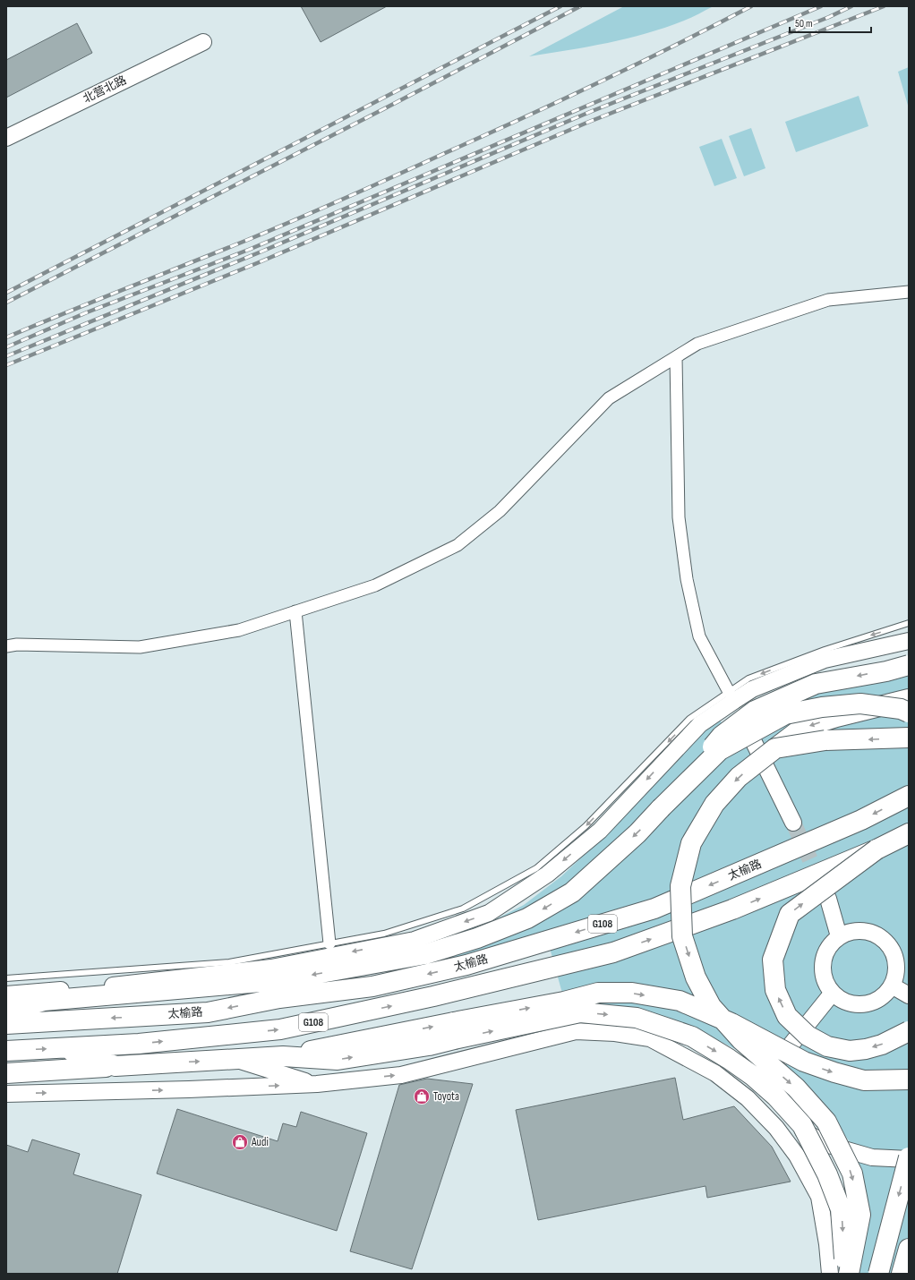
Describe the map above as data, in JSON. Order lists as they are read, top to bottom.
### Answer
{
  "streets": {
    "highway": ["太榆路", "G108"],
    "main road": ["北营北路"]
  },
  "places": {
    "shop": ["Toyota", "Audi"]
  },
  "scale_bar": "50 m"
}
